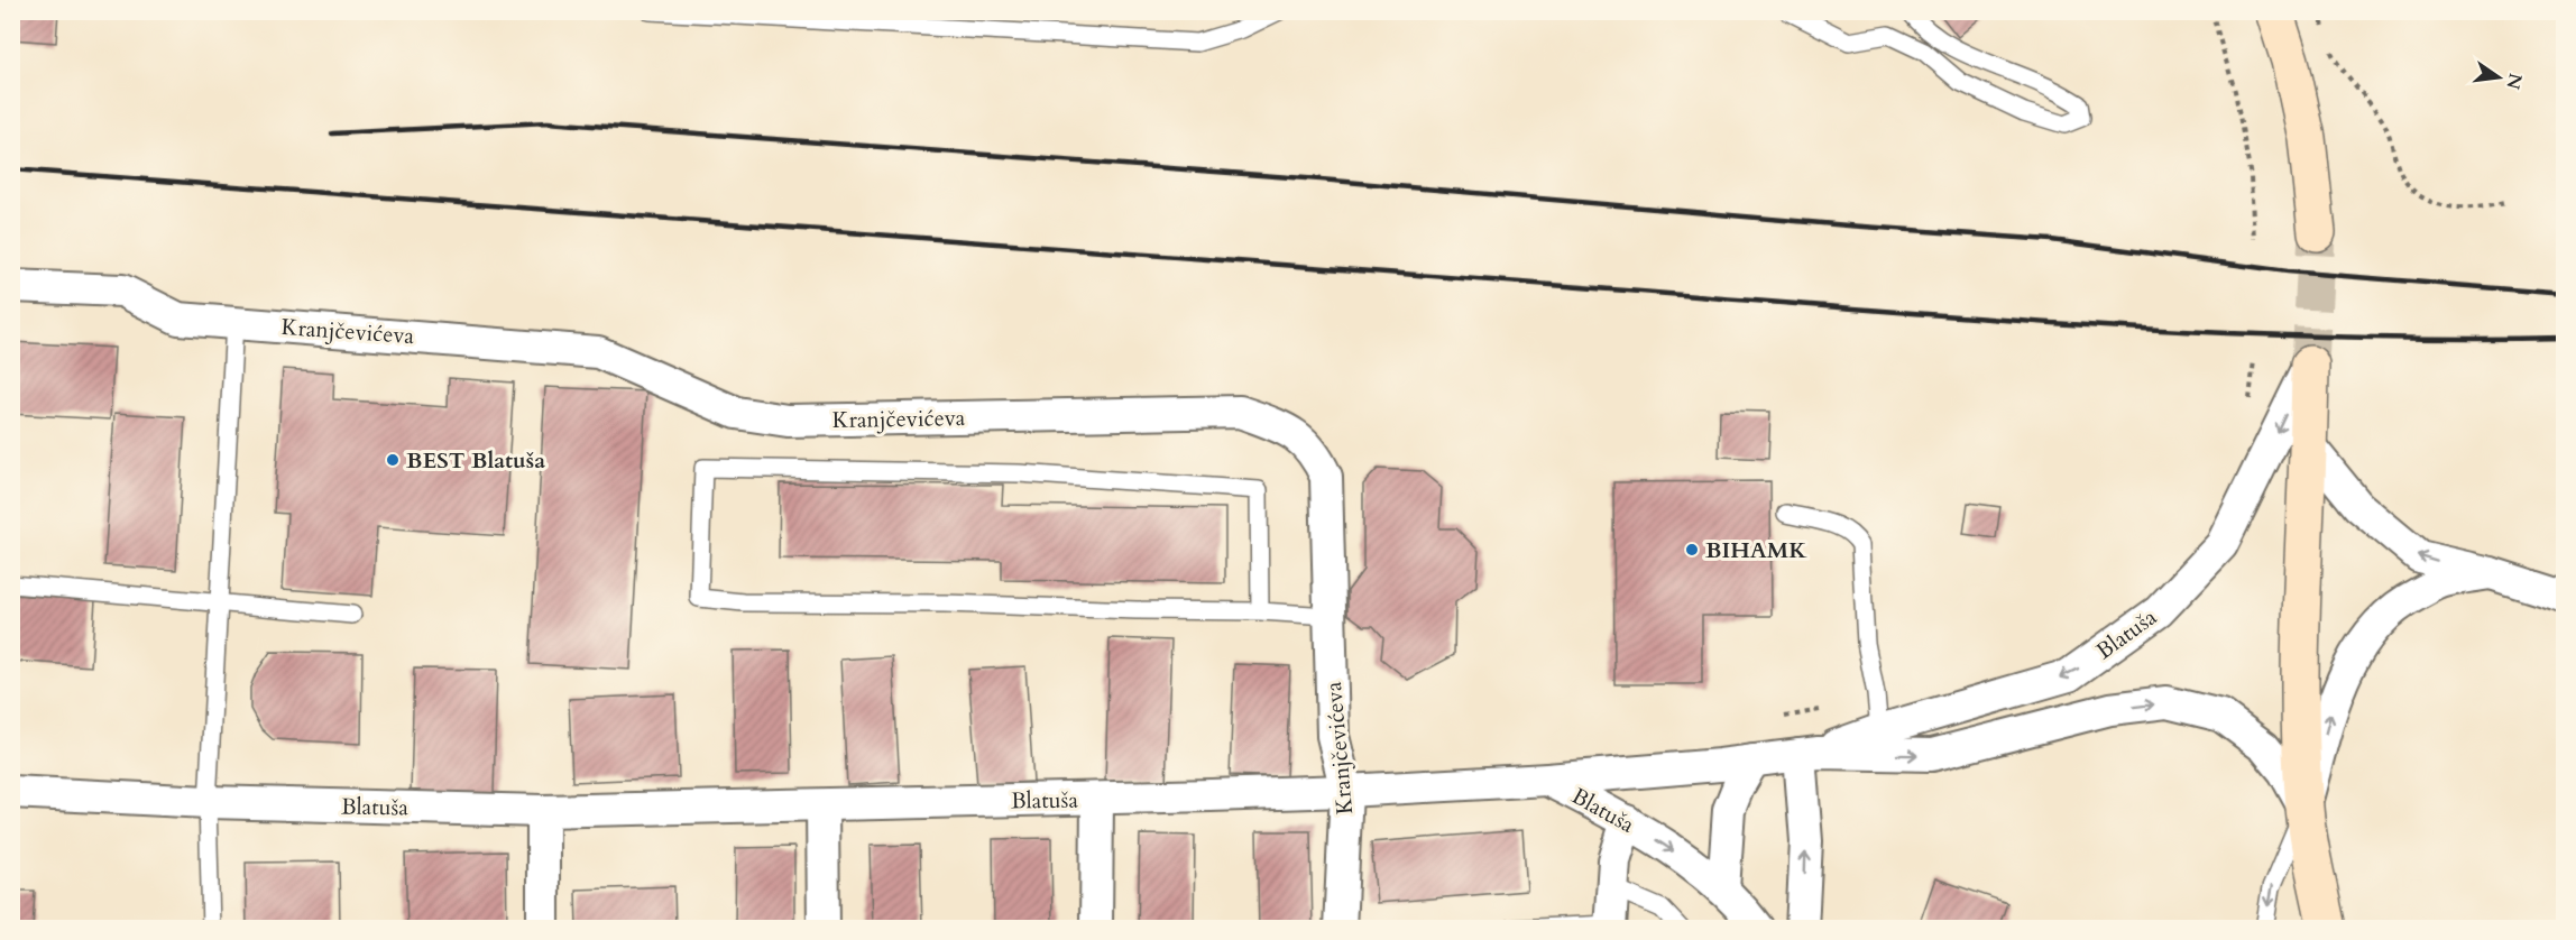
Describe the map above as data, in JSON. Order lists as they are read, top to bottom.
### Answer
{
  "streets": {
    "street": ["Kranjčevićeva", "Blatuša"]
  },
  "crossings": [
    ["Kranjčevićeva", "Blatuša"]
  ],
  "places": ["BEST Blatuša", "BIHAMK"],
  "north": "right"
}
